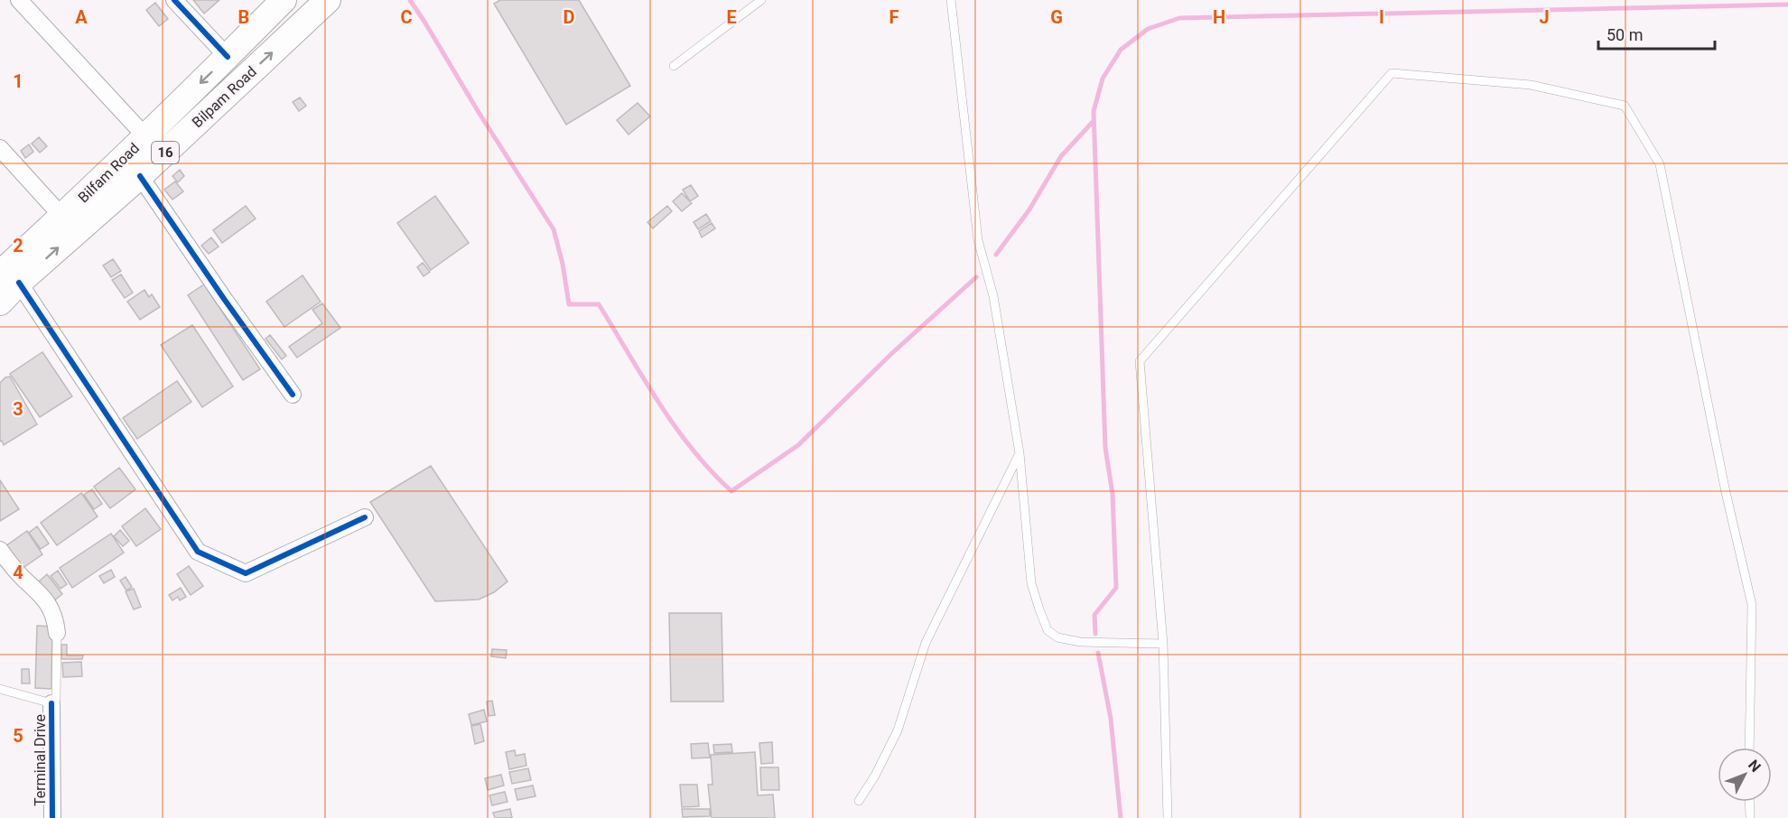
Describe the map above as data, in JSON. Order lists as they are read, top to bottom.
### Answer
{
  "streets": {
    "main road": ["Bilpam Road", "16", "Bilfam Road"],
    "street": ["Terminal Drive"]
  },
  "crossings": [
    ["Bilpam Road", "Bilfam Road"]
  ],
  "one_way": ["Bilpam Road"],
  "scale_bar": "50 m",
  "north": "top right",
  "grid": {
    "columns": [
      "A",
      "B",
      "C",
      "D",
      "E",
      "F",
      "G",
      "H",
      "I",
      "J"
    ],
    "rows": [
      "1",
      "2",
      "3",
      "4",
      "5"
    ]
  }
}
